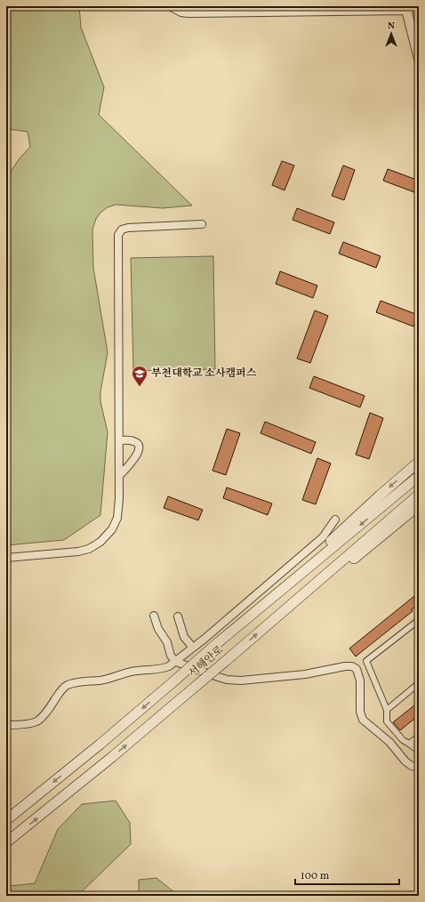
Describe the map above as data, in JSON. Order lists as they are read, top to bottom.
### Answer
{
  "streets": {
    "main road": ["서해안로"]
  },
  "places": {
    "school or university": ["부천대학교 소사캠퍼스"]
  },
  "scale_bar": "100 m",
  "north": "top"
}
